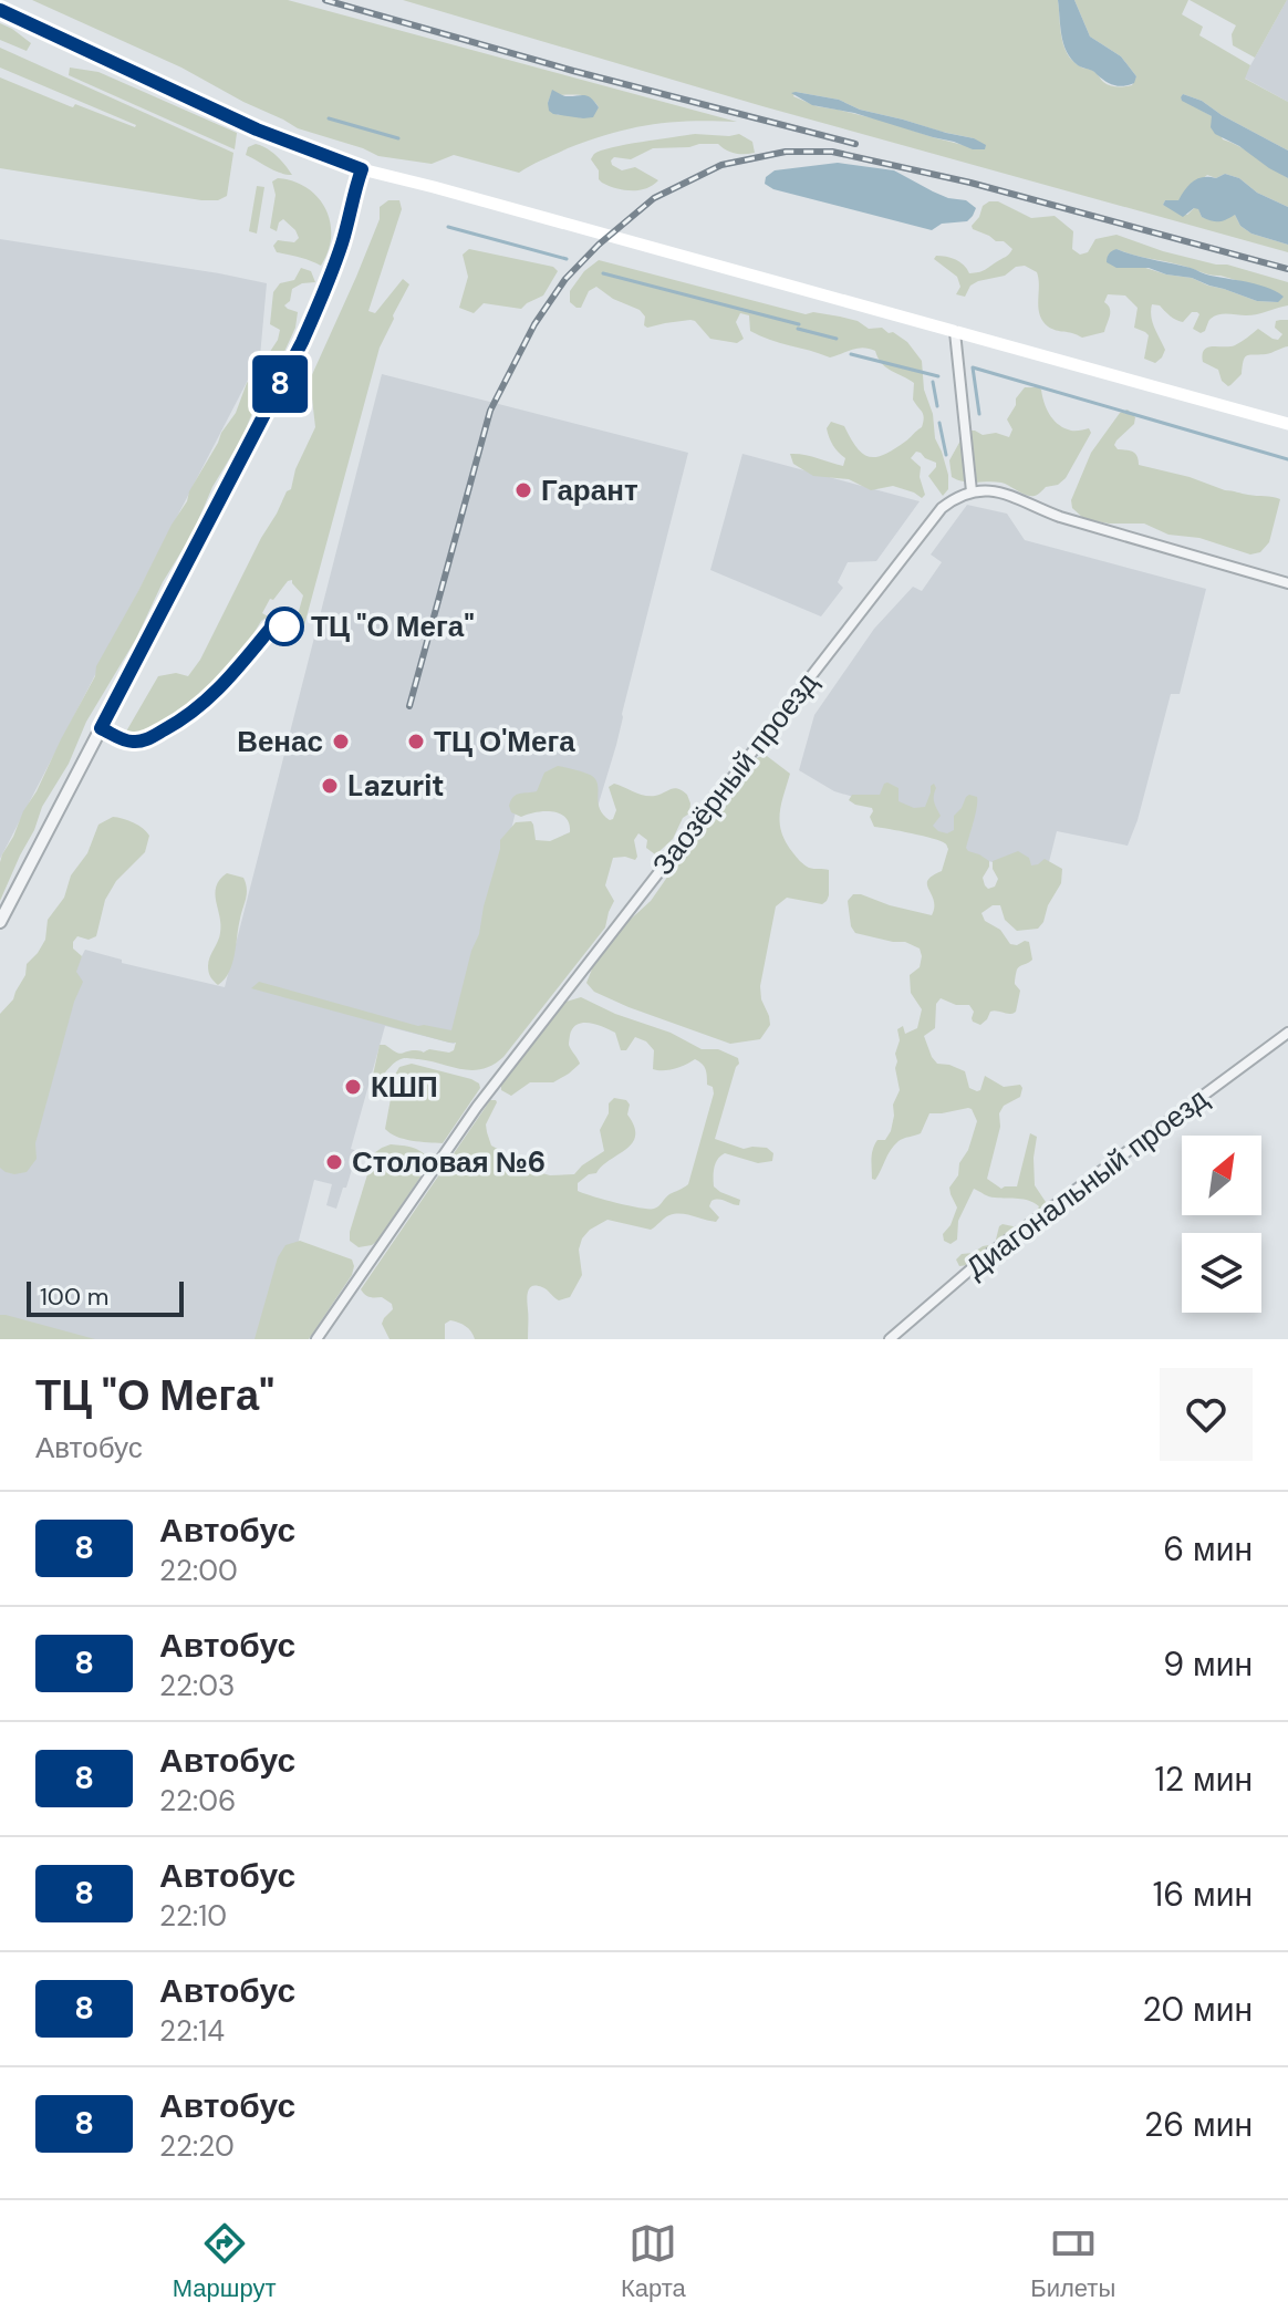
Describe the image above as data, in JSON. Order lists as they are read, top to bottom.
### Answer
{
  "streets": {
    "street": ["Заозёрный проезд", "Диагональный проезд"]
  },
  "places": [
    "Гарант",
    "ТЦ \"О Мега\"",
    "Венас",
    "ТЦ О'Мега",
    "Lazurit",
    "КШП",
    "Столовая №6"
  ],
  "lines": ["bus line 8"],
  "scale_bar": "100 m",
  "north": "top right",
  "page": {
    "on_map": "8",
    "scale": "100 m",
    "heading": ["ТЦ \"О Мега\"", "Автобус"],
    "list": [
      {
        "mark": "8",
        "name": "Автобус",
        "note": "22:00",
        "value": "6 мин"
      },
      {
        "mark": "8",
        "name": "Автобус",
        "note": "22:03",
        "value": "9 мин"
      },
      {
        "mark": "8",
        "name": "Автобус",
        "note": "22:06",
        "value": "12 мин"
      },
      {
        "mark": "8",
        "name": "Автобус",
        "note": "22:10",
        "value": "16 мин"
      },
      {
        "mark": "8",
        "name": "Автобус",
        "note": "22:14",
        "value": "20 мин"
      },
      {
        "mark": "8",
        "name": "Автобус",
        "note": "22:20",
        "value": "26 мин"
      }
    ],
    "tabs": ["Маршрут", "Карта", "Билеты"]
  }
}
